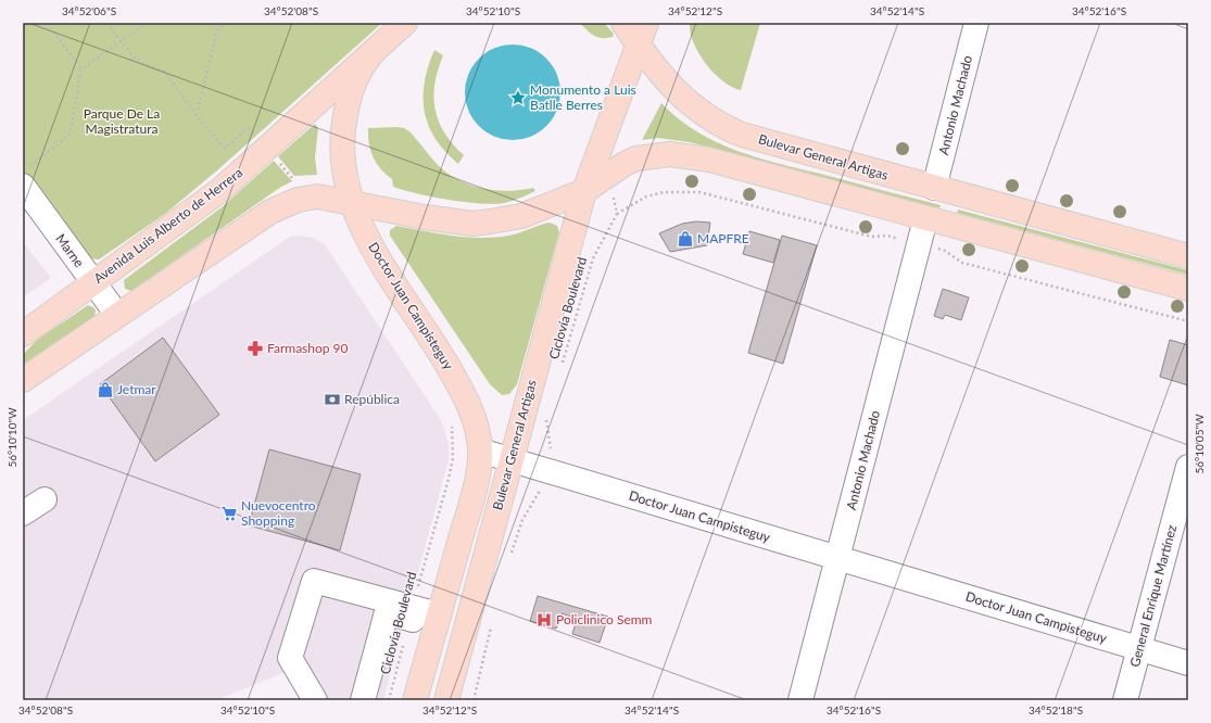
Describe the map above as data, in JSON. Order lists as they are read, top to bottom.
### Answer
{
  "streets": {
    "main road": ["Bulevar General Artigas", "Avenida Luis Alberto de Herrera", "Doctor Juan Campisteguy"],
    "street": ["Antonio Machado", "Marne", "General Enrique Martínez"],
    "path": ["Ciclovía Boulevard"]
  },
  "crossings": [
    ["Antonio Machado", "Bulevar General Artigas"],
    ["Antonio Machado", "Doctor Juan Campisteguy"],
    ["Bulevar General Artigas", "Doctor Juan Campisteguy"],
    ["Avenida Luis Alberto de Herrera", "Marne"],
    ["Avenida Luis Alberto de Herrera", "Doctor Juan Campisteguy"],
    ["Doctor Juan Campisteguy", "Ciclovía Boulevard"],
    ["Doctor Juan Campisteguy", "General Enrique Martínez"]
  ],
  "parks": ["Parque De La Magistratura"],
  "places": {
    "place": ["Monumento a Luis Batlle Berres"],
    "shop": ["MAPFRE", "Jetmar"],
    "pharmacy": ["Farmashop 90"],
    "bank": ["República"],
    "supermarket": ["Nuevocentro Shopping"],
    "hospital": ["Policlinico Semm"]
  },
  "coordinates": [
    "34°52'06\"S",
    "34°52'08\"S",
    "34°52'10\"S",
    "34°52'12\"S",
    "34°52'14\"S",
    "34°52'16\"S",
    "56°10'10\"W",
    "56°10'05\"W",
    "34°52'18\"S"
  ]
}
